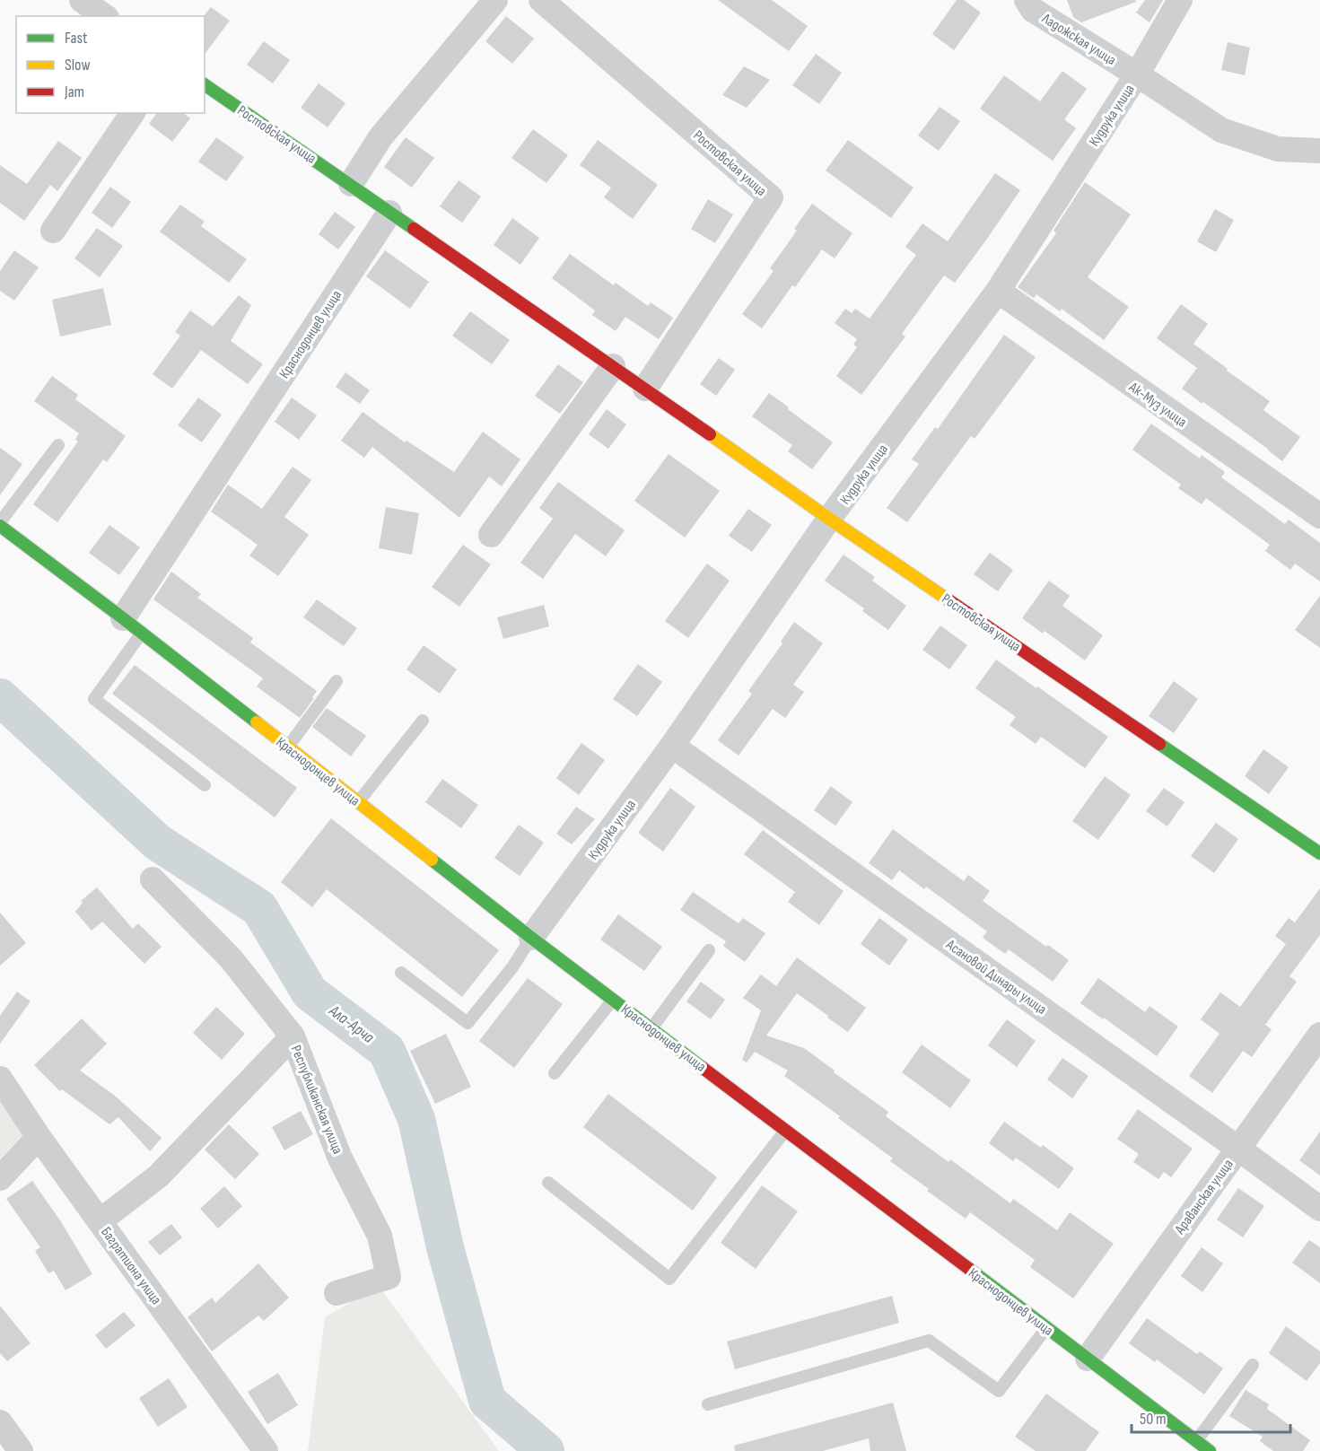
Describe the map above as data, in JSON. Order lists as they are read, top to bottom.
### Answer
{
  "streets": {
    "street": [
      "Ладожская улица",
      "Кудрука улица",
      "Ростовская улица",
      "Краснодонцев улица",
      "Ак-Муз улица",
      "Асановой Динары улица",
      "Республиканская улица",
      "Араванская улица",
      "Багратиона улица"
    ]
  },
  "crossings": [
    ["Ладожская улица", "Кудрука улица"],
    ["Кудрука улица", "Ростовская улица"],
    ["Кудрука улица", "Краснодонцев улица"],
    ["Кудрука улица", "Ак-Муз улица"],
    ["Кудрука улица", "Асановой Динары улица"],
    ["Ростовская улица", "Краснодонцев улица"],
    ["Краснодонцев улица", "Араванская улица"],
    ["Асановой Динары улица", "Араванская улица"]
  ],
  "water": ["Ала-Арча"],
  "legend": ["Fast", "Slow", "Jam"],
  "scale_bar": "50 m"
}
